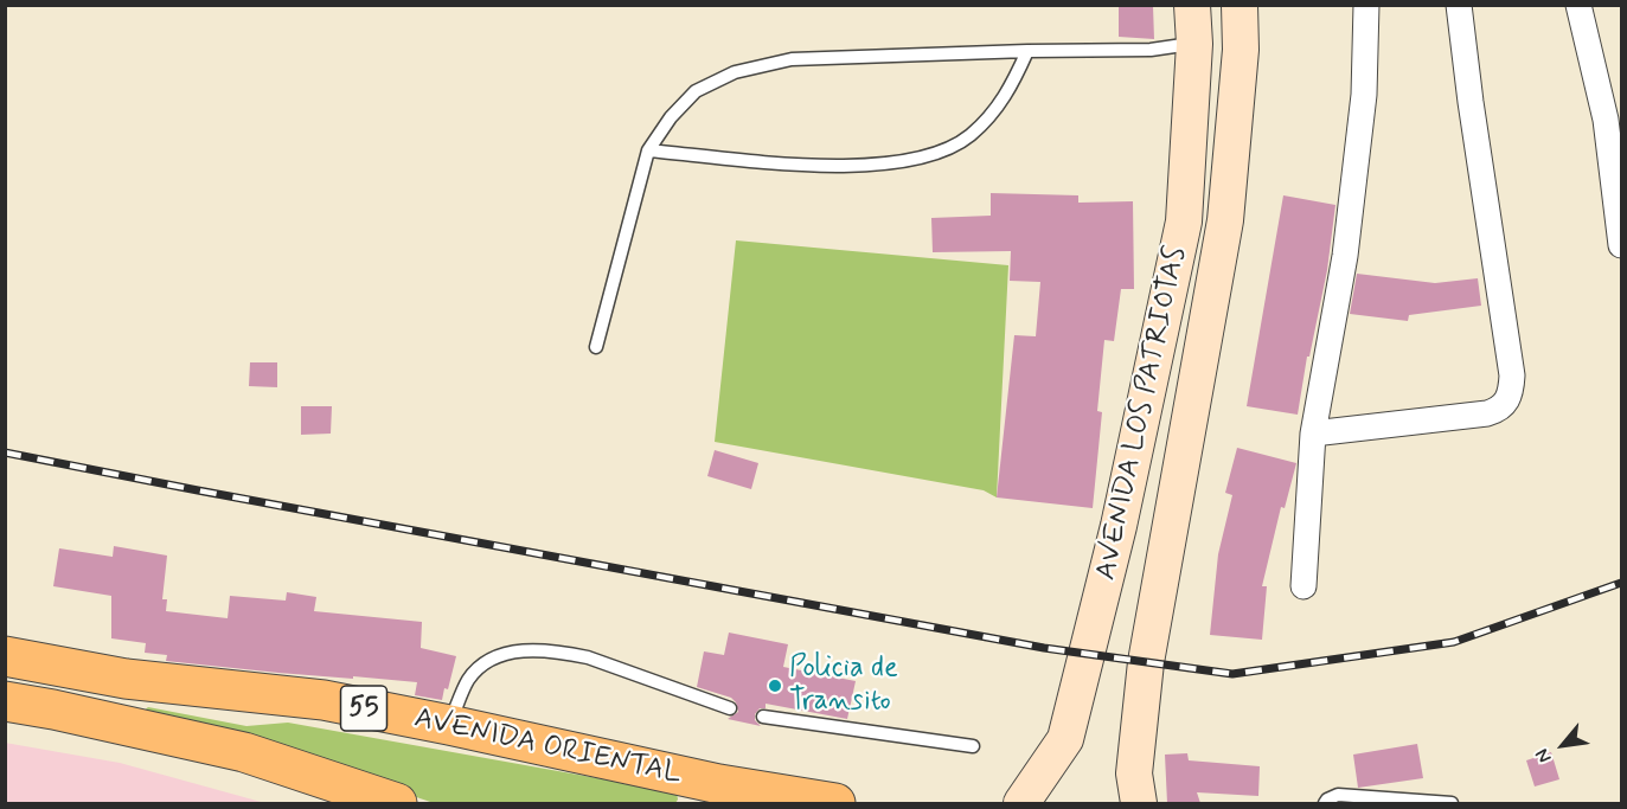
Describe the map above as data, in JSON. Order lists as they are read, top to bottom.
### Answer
{
  "streets": {
    "main road": ["AVENIDA LOS PATRIOTAS", "55", "AVENIDA ORIENTAL"]
  },
  "places": ["Policia de Transito"],
  "north": "bottom left"
}
